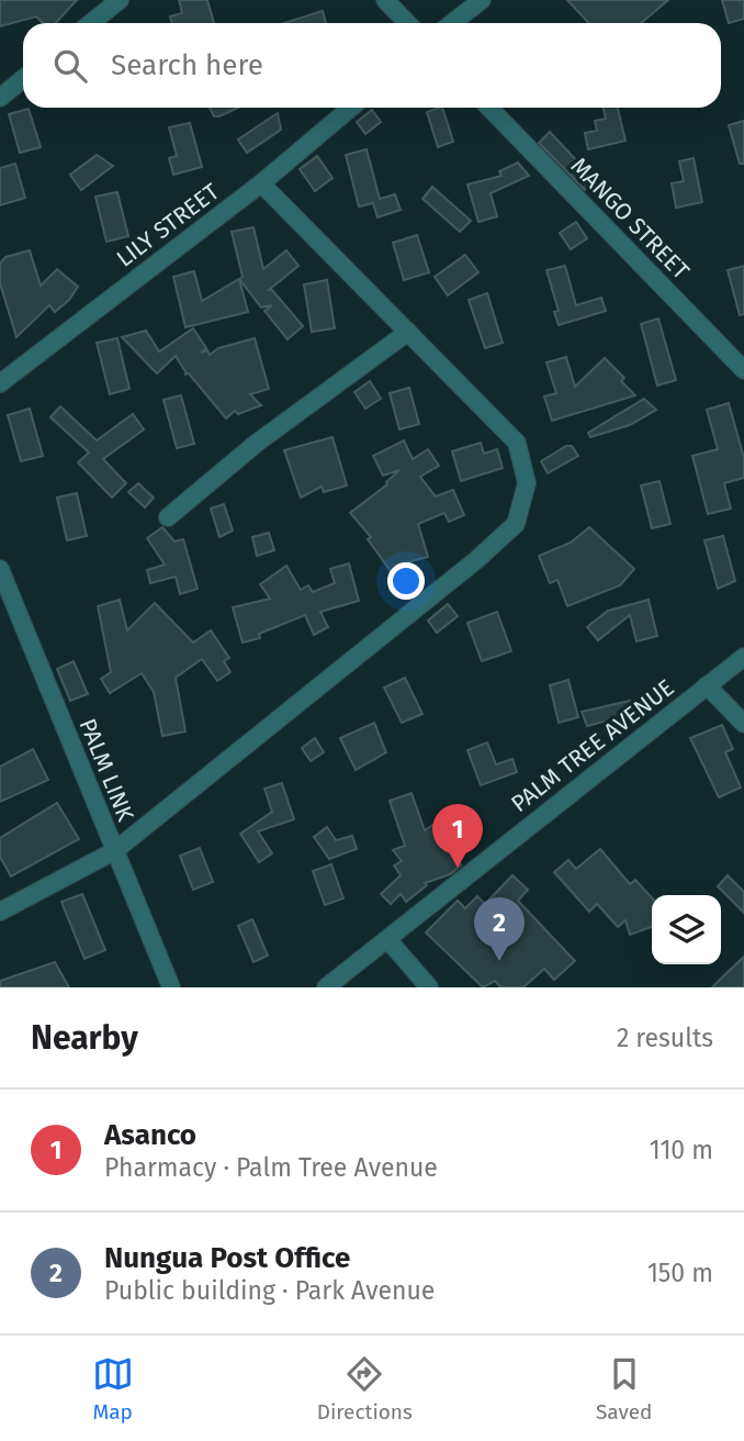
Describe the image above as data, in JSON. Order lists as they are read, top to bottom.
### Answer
{
  "streets": {
    "street": [
      "MANGO STREET",
      "LILY STREET",
      "PALM TREE AVENUE",
      "PALM LINK"
    ]
  },
  "page": {
    "search": "Search here",
    "pins": ["1", "2"],
    "heading": ["Nearby", "2 results"],
    "list": [
      {
        "mark": "1",
        "name": "Asanco",
        "note": "Pharmacy · Palm Tree Avenue",
        "value": "110 m"
      },
      {
        "mark": "2",
        "name": "Nungua Post Office",
        "note": "Public building · Park Avenue",
        "value": "150 m"
      }
    ],
    "nav": ["Map", "Directions", "Saved"]
  }
}
